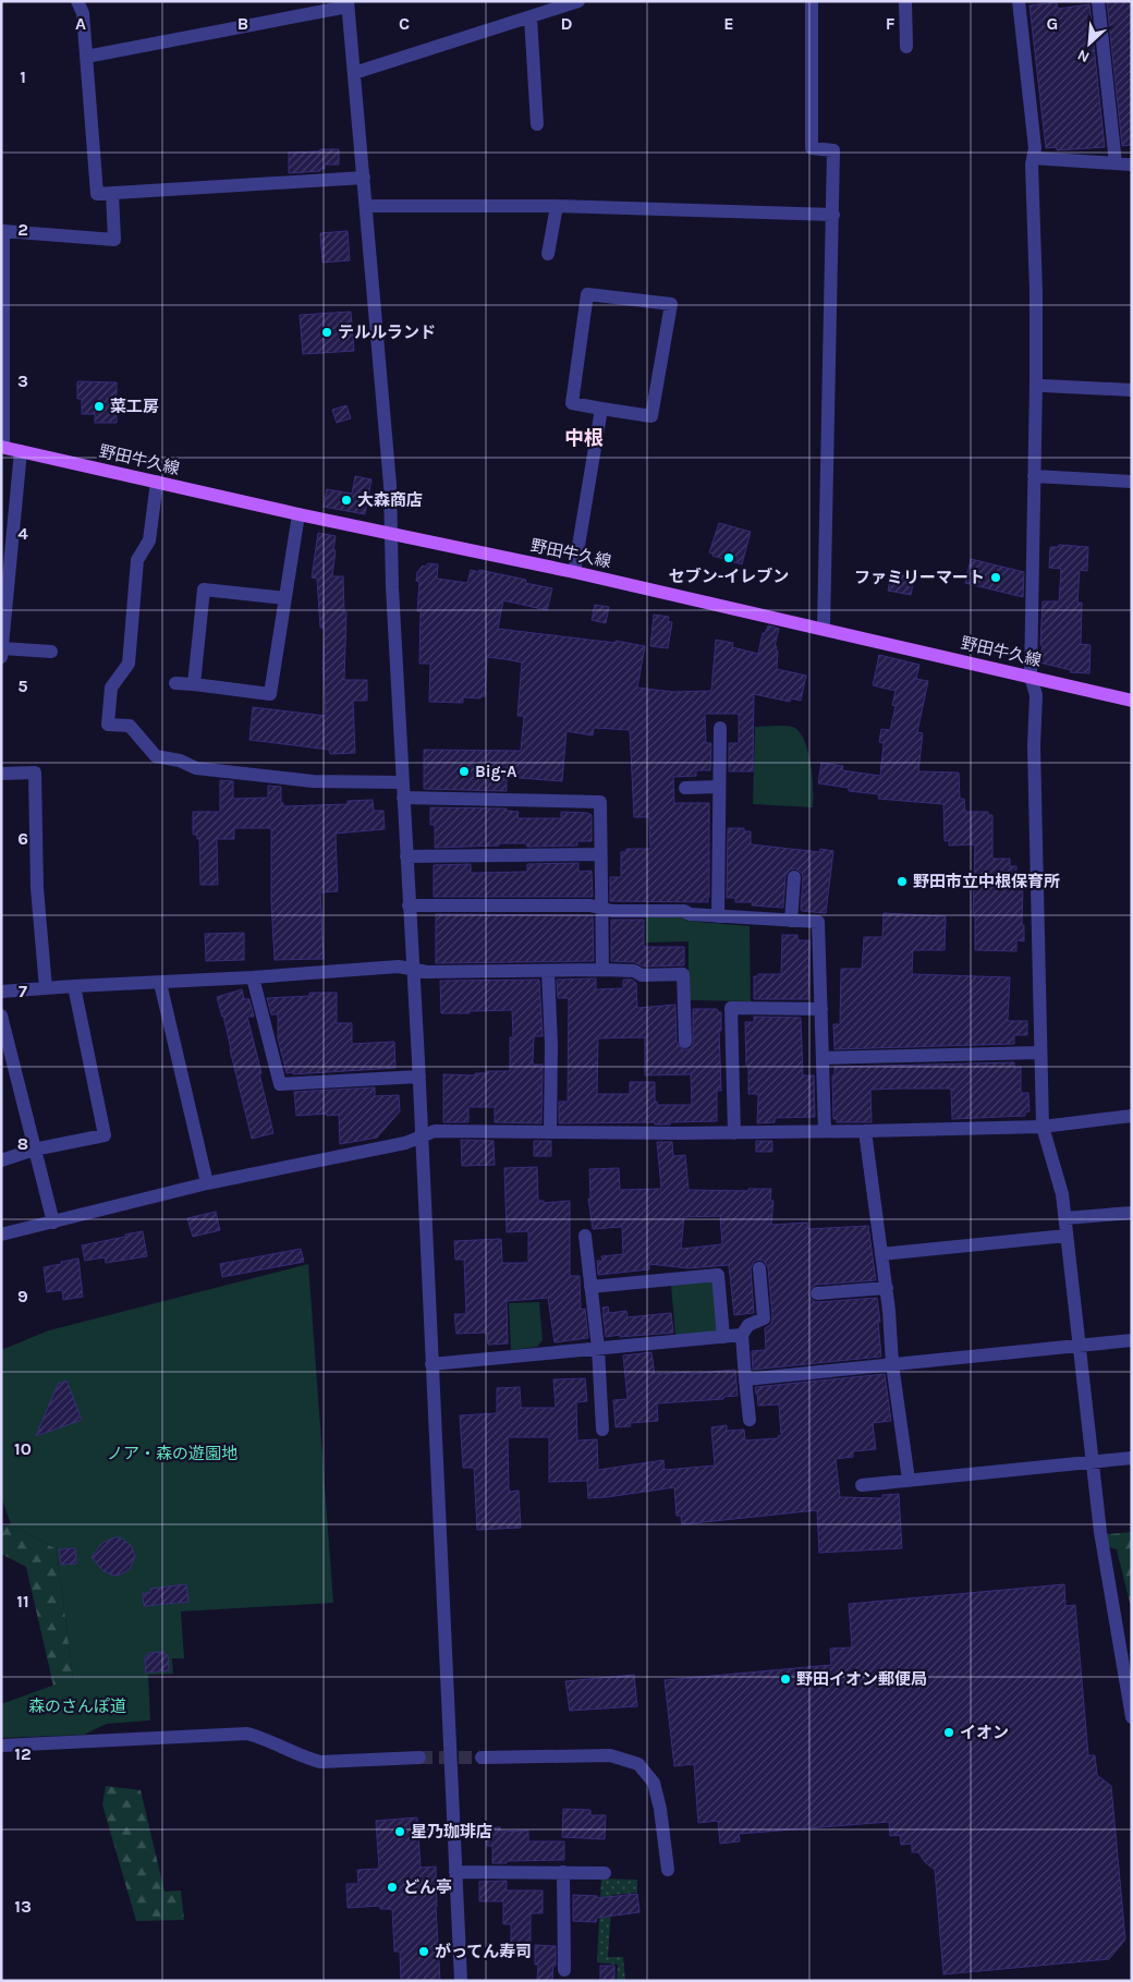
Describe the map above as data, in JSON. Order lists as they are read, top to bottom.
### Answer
{
  "streets": {
    "main road": ["野田牛久線"]
  },
  "districts": ["中根"],
  "parks": ["ノア・森の遊園地", "森のさんぽ道"],
  "places": [
    "テルルランド",
    "菜工房",
    "大森商店",
    "セブン-イレブン",
    "ファミリーマート",
    "Big-A",
    "野田市立中根保育所",
    "野田イオン郵便局",
    "イオン",
    "星乃珈琲店",
    "どん亭",
    "がってん寿司"
  ],
  "north": "bottom left",
  "grid": {
    "columns": [
      "A",
      "B",
      "C",
      "D",
      "E",
      "F",
      "G"
    ],
    "rows": [
      "1",
      "2",
      "3",
      "4",
      "5",
      "6",
      "7",
      "8",
      "9",
      "10",
      "11",
      "12",
      "13"
    ]
  }
}
